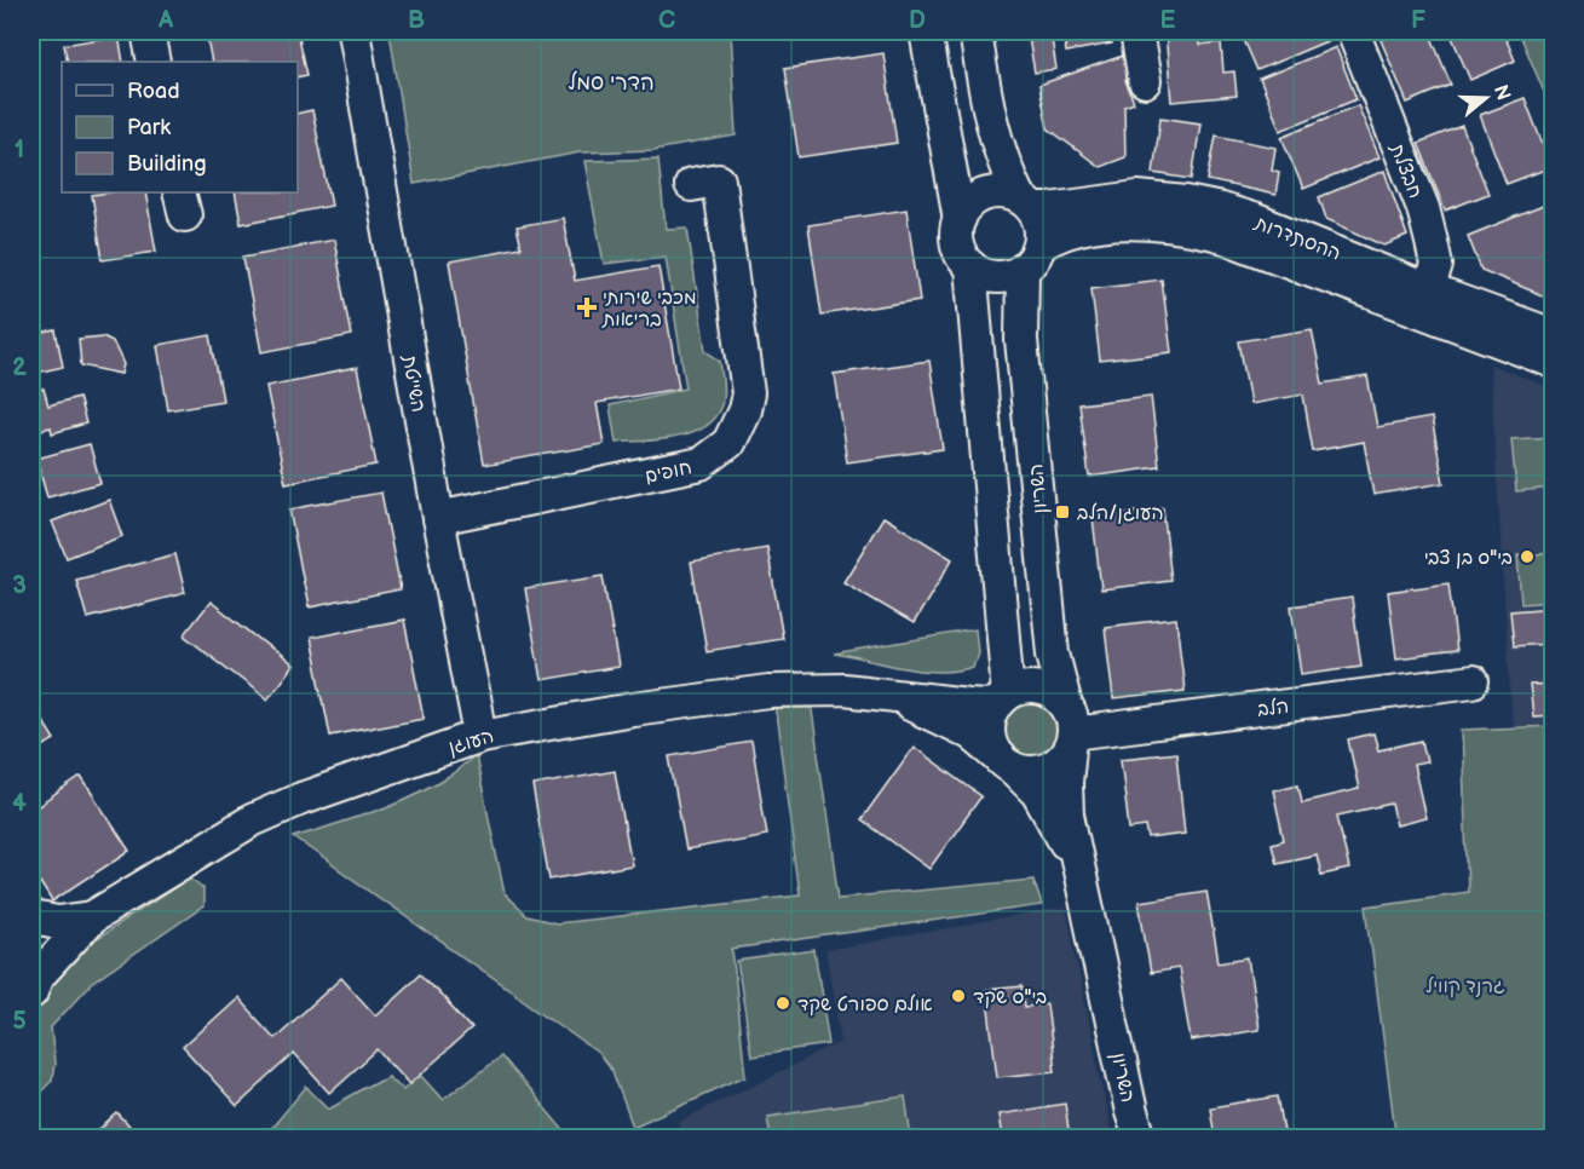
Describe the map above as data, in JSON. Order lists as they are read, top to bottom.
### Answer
{
  "streets": {
    "street": [
      "חבצלת",
      "ההסתדרות",
      "השייטת",
      "חופים",
      "השריון",
      "הלב",
      "העוגן"
    ]
  },
  "crossings": [
    ["חבצלת", "ההסתדרות"],
    ["ההסתדרות", "השריון"],
    ["השייטת", "חופים"],
    ["השייטת", "העוגן"],
    ["השריון", "הלב"],
    ["השריון", "העוגן"],
    ["הלב", "העוגן"]
  ],
  "districts": ["הדרי סמל"],
  "parks": ["גרנד קוויל"],
  "places": {
    "health": ["מכבי שירותי בריאות"],
    "transit": ["העוגן/הלב"],
    "other": ["בי\"ס בן צבי", "בי\"ס שקד", "אולם ספורט שקד"]
  },
  "legend": ["Road", "Park", "Building"],
  "north": "right",
  "grid": {
    "columns": [
      "A",
      "B",
      "C",
      "D",
      "E",
      "F"
    ],
    "rows": [
      "1",
      "2",
      "3",
      "4",
      "5"
    ]
  }
}
